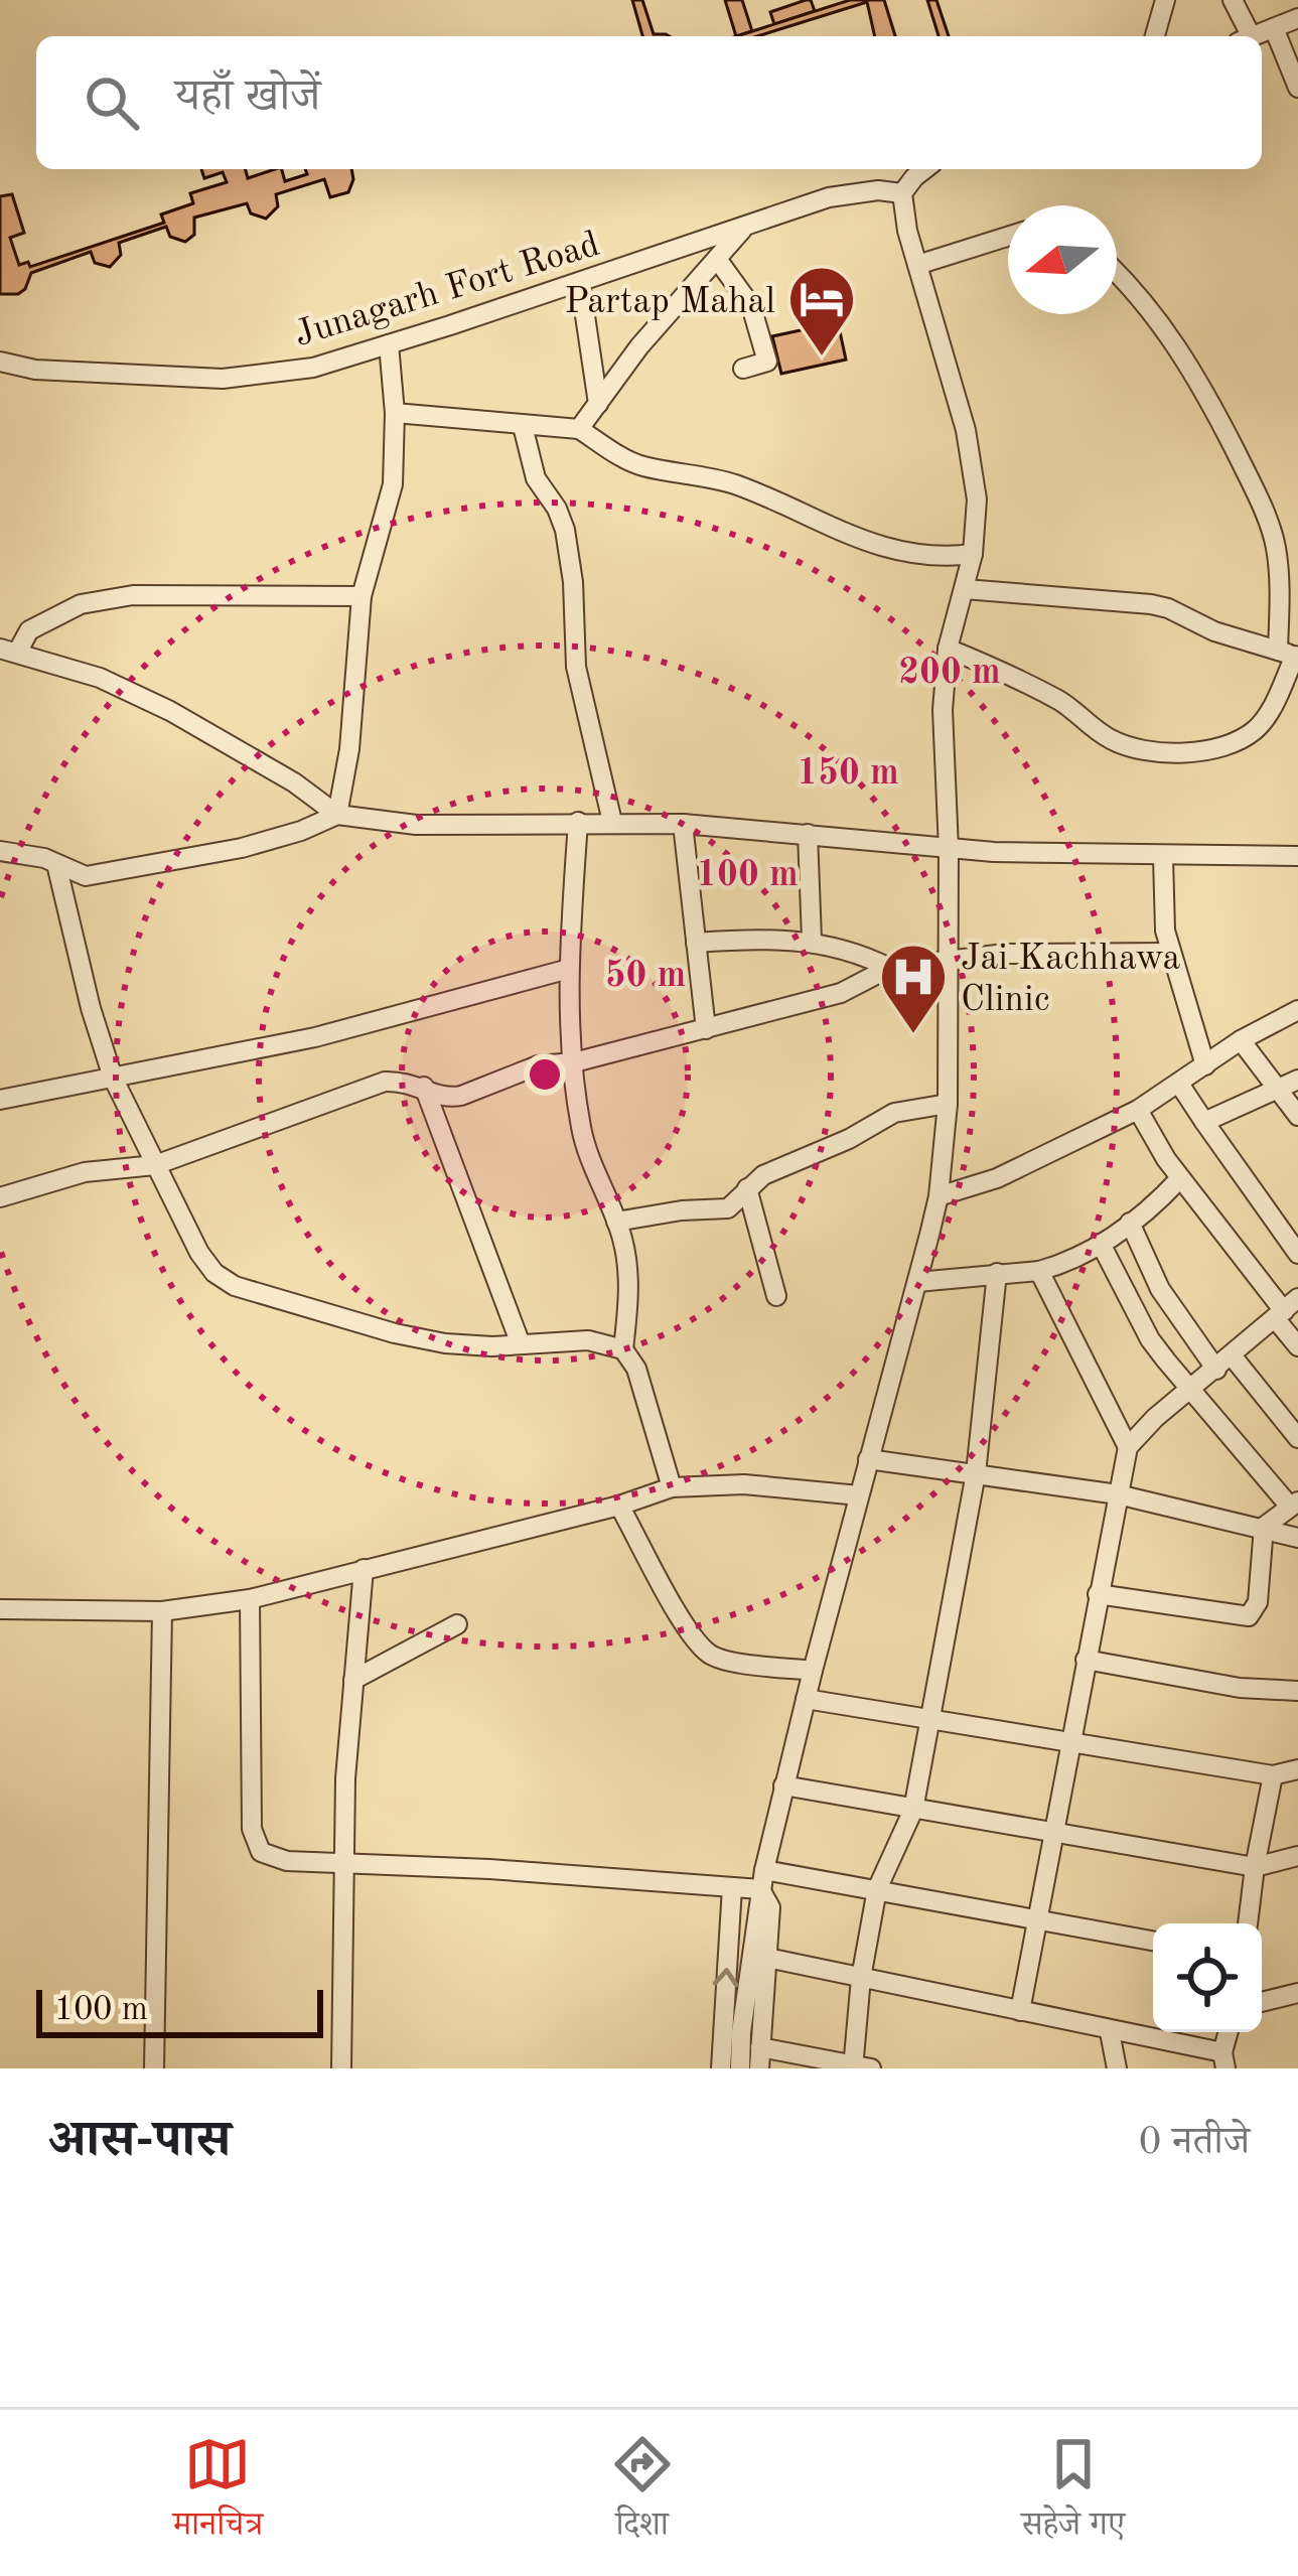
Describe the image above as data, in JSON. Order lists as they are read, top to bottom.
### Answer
{
  "streets": {
    "street": ["Junagarh Fort Road"]
  },
  "places": {
    "hotel": ["Partap Mahal"],
    "hospital": ["Jai Kachhawa Clinic"]
  },
  "scale_bar": "100 m",
  "north": "left",
  "page": {
    "search": "यहाँ खोजें",
    "scale": "100 m",
    "heading": ["आस-पास", "0 नतीजे"],
    "nav": ["मानचित्र", "दिशा", "सहेजे गए"]
  },
  "rings": [
    "200 m",
    "150 m",
    "100 m",
    "50 m"
  ]
}
